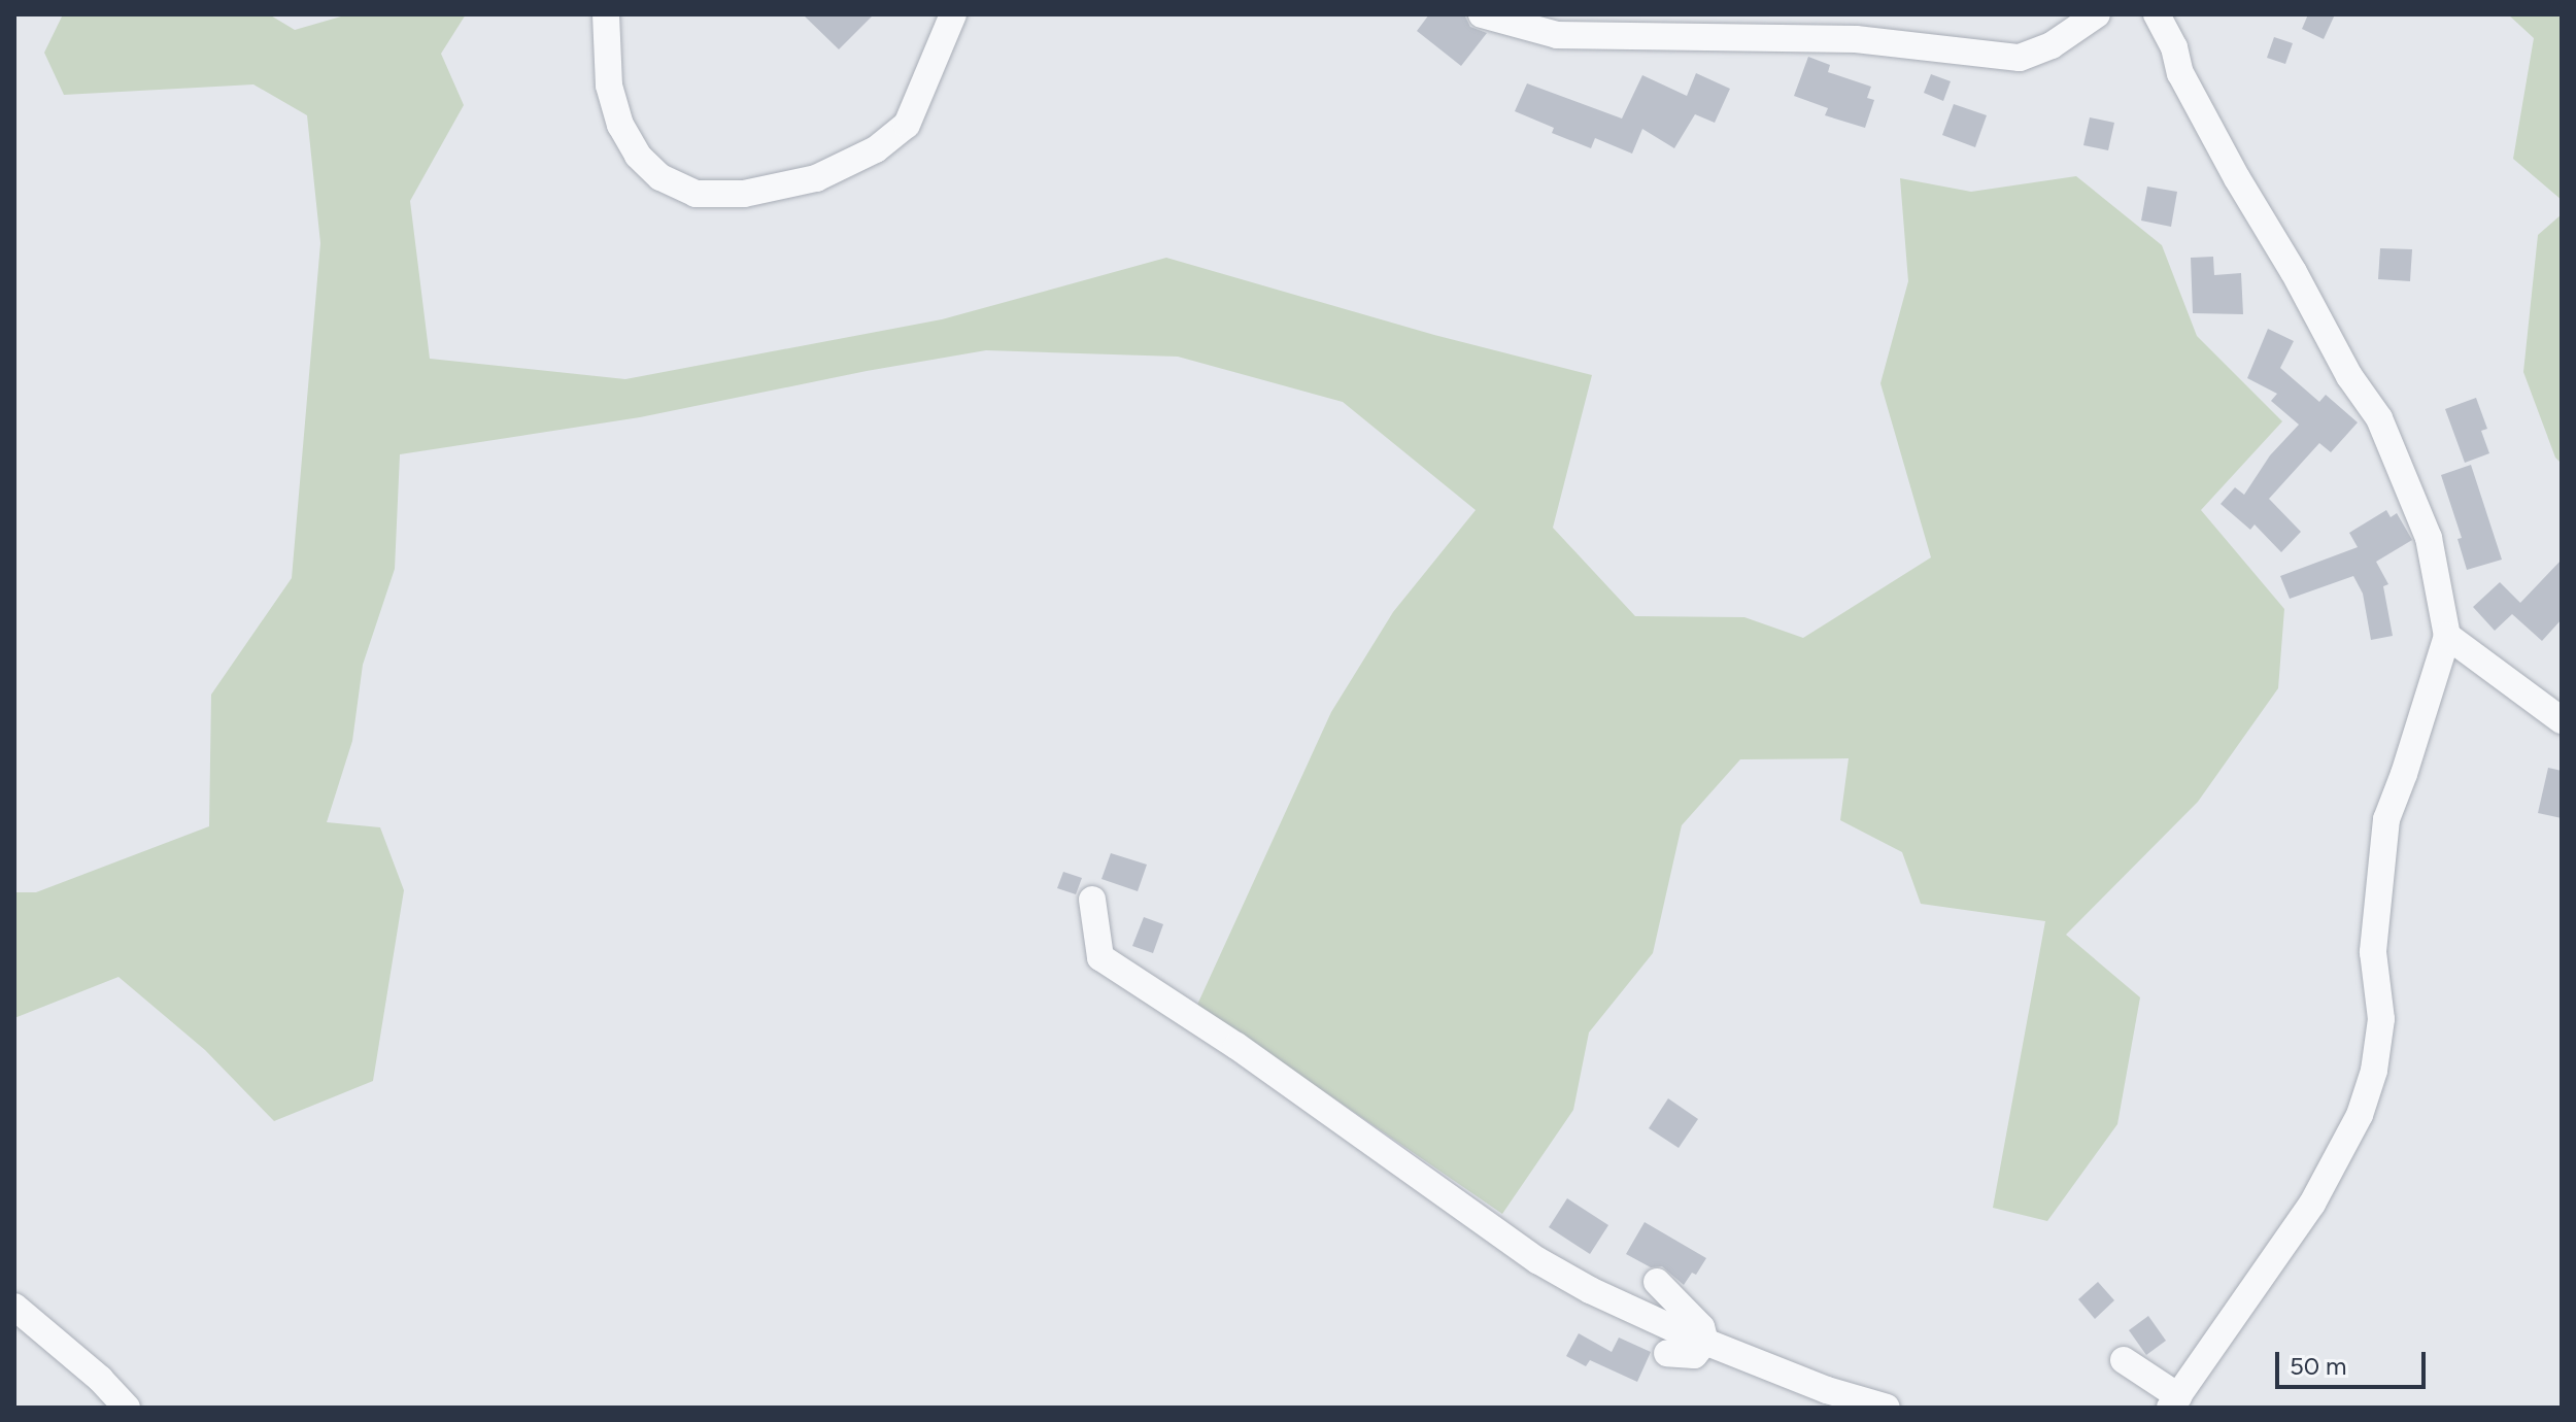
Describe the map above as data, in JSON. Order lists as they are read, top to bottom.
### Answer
{
  "scale_bar": "50 m"
}
